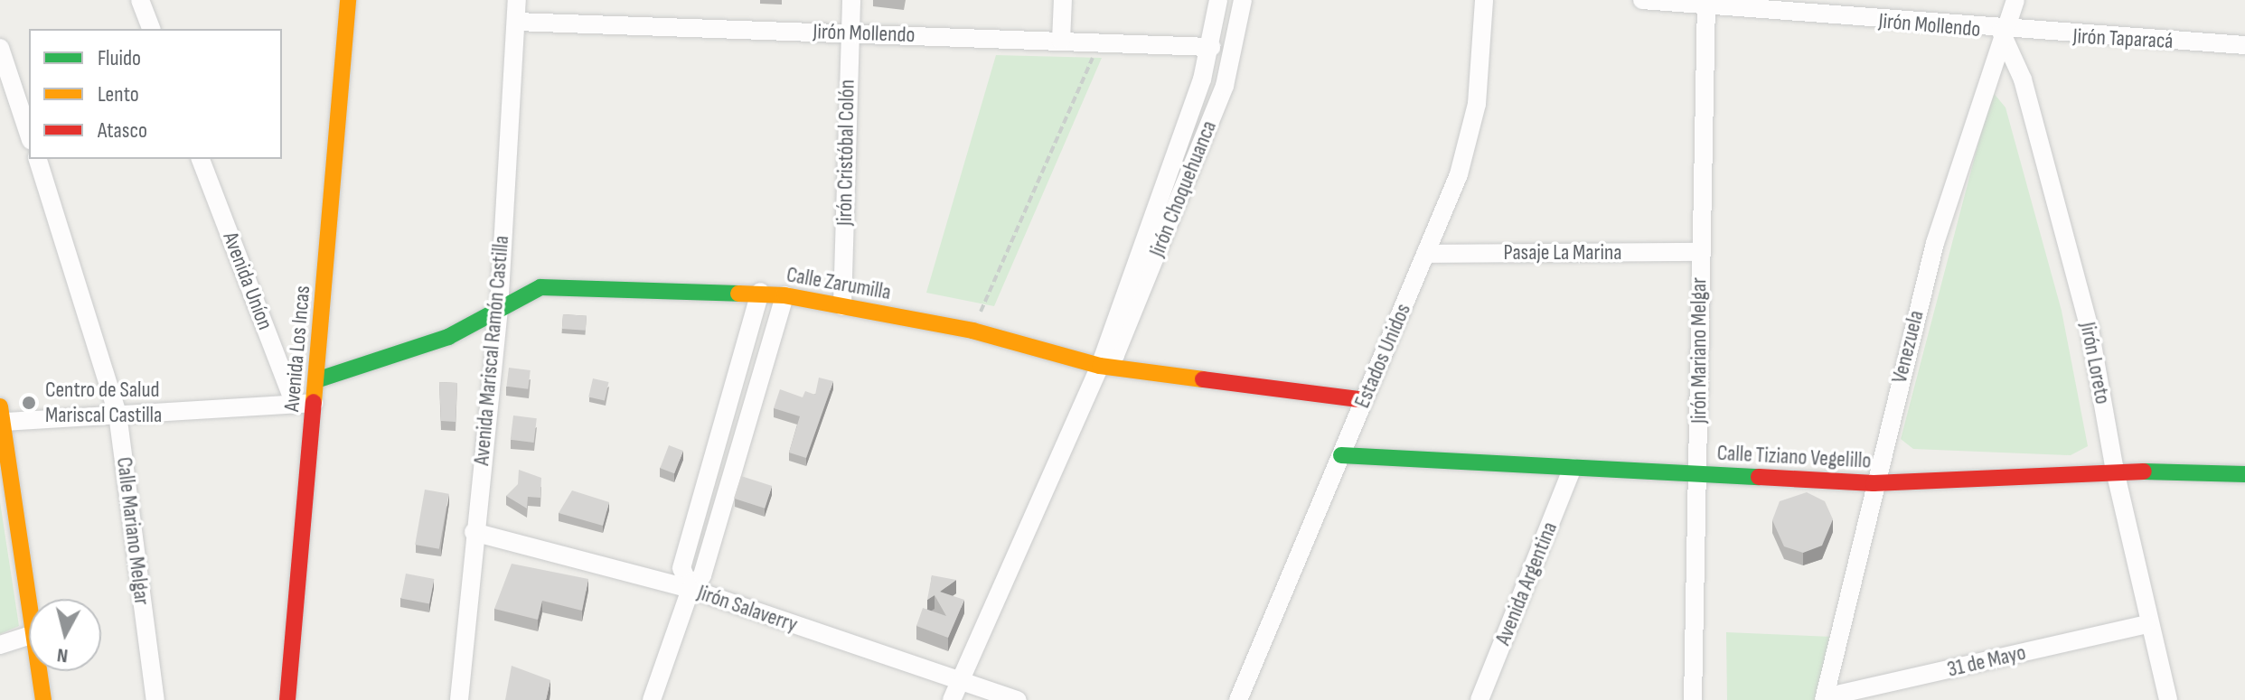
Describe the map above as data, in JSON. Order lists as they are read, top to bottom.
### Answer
{
  "streets": {
    "street": [
      "Jirón Mollendo",
      "Jirón Taparacá",
      "Jirón Cristóbal Colón",
      "Jirón Choquehuanca",
      "Pasaje La Marina",
      "Avenida Uníon",
      "Calle Zarumilla",
      "Venezuela",
      "Avenida Los Incas",
      "Avenida Mariscal Ramón Castilla",
      "Jirón Mariano Melgar",
      "Estados Unidos",
      "Jirón Loreto",
      "Calle Tiziano Vegelillo",
      "Calle Mariano Melgar",
      "Avenida Argentina",
      "Jirón Salaverry",
      "31 de Mayo"
    ]
  },
  "crossings": [
    ["Jirón Mollendo", "Jirón Taparacá"],
    ["Jirón Mollendo", "Jirón Cristóbal Colón"],
    ["Jirón Mollendo", "Jirón Choquehuanca"],
    ["Jirón Mollendo", "Venezuela"],
    ["Jirón Mollendo", "Avenida Mariscal Ramón Castilla"],
    ["Jirón Mollendo", "Jirón Mariano Melgar"],
    ["Jirón Mollendo", "Jirón Loreto"],
    ["Jirón Taparacá", "Venezuela"],
    ["Jirón Taparacá", "Jirón Loreto"],
    ["Jirón Cristóbal Colón", "Calle Zarumilla"],
    ["Jirón Choquehuanca", "Calle Zarumilla"],
    ["Jirón Choquehuanca", "Jirón Salaverry"],
    ["Pasaje La Marina", "Jirón Mariano Melgar"],
    ["Pasaje La Marina", "Estados Unidos"],
    ["Calle Zarumilla", "Avenida Los Incas"],
    ["Calle Zarumilla", "Avenida Mariscal Ramón Castilla"],
    ["Calle Zarumilla", "Estados Unidos"],
    ["Venezuela", "Jirón Loreto"],
    ["Venezuela", "Calle Tiziano Vegelillo"],
    ["Venezuela", "31 de Mayo"],
    ["Avenida Mariscal Ramón Castilla", "Jirón Salaverry"],
    ["Jirón Mariano Melgar", "Calle Tiziano Vegelillo"],
    ["Estados Unidos", "Calle Tiziano Vegelillo"],
    ["Jirón Loreto", "Calle Tiziano Vegelillo"],
    ["Jirón Loreto", "31 de Mayo"],
    ["Calle Tiziano Vegelillo", "Avenida Argentina"]
  ],
  "places": ["Centro de Salud Mariscal Castilla"],
  "legend": ["Fluido", "Lento", "Atasco"],
  "north": "bottom"
}
